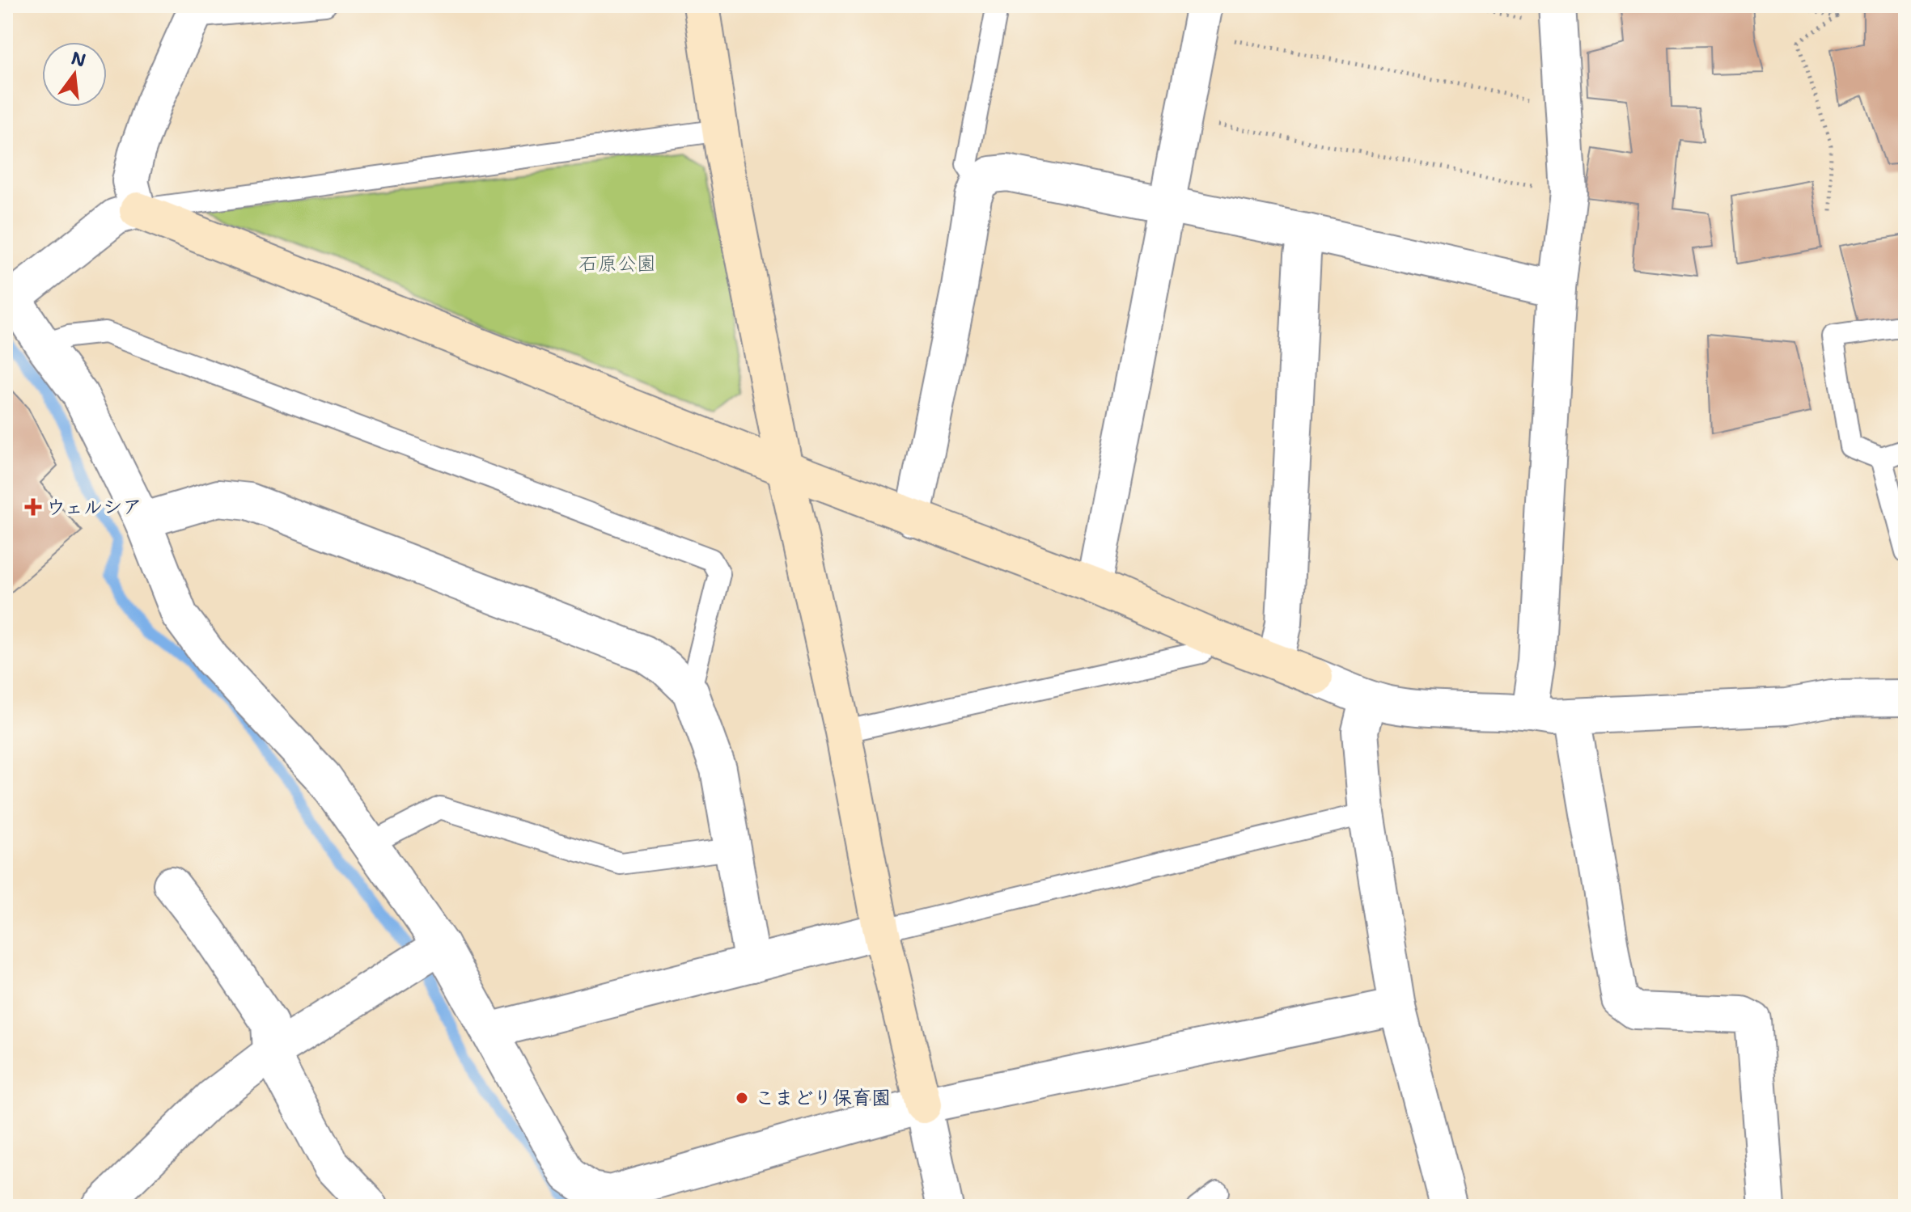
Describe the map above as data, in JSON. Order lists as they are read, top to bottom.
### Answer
{
  "parks": ["石原公園"],
  "places": {
    "health": ["ウェルシア"],
    "other": ["こまどり保育園"]
  },
  "north": "top"
}
